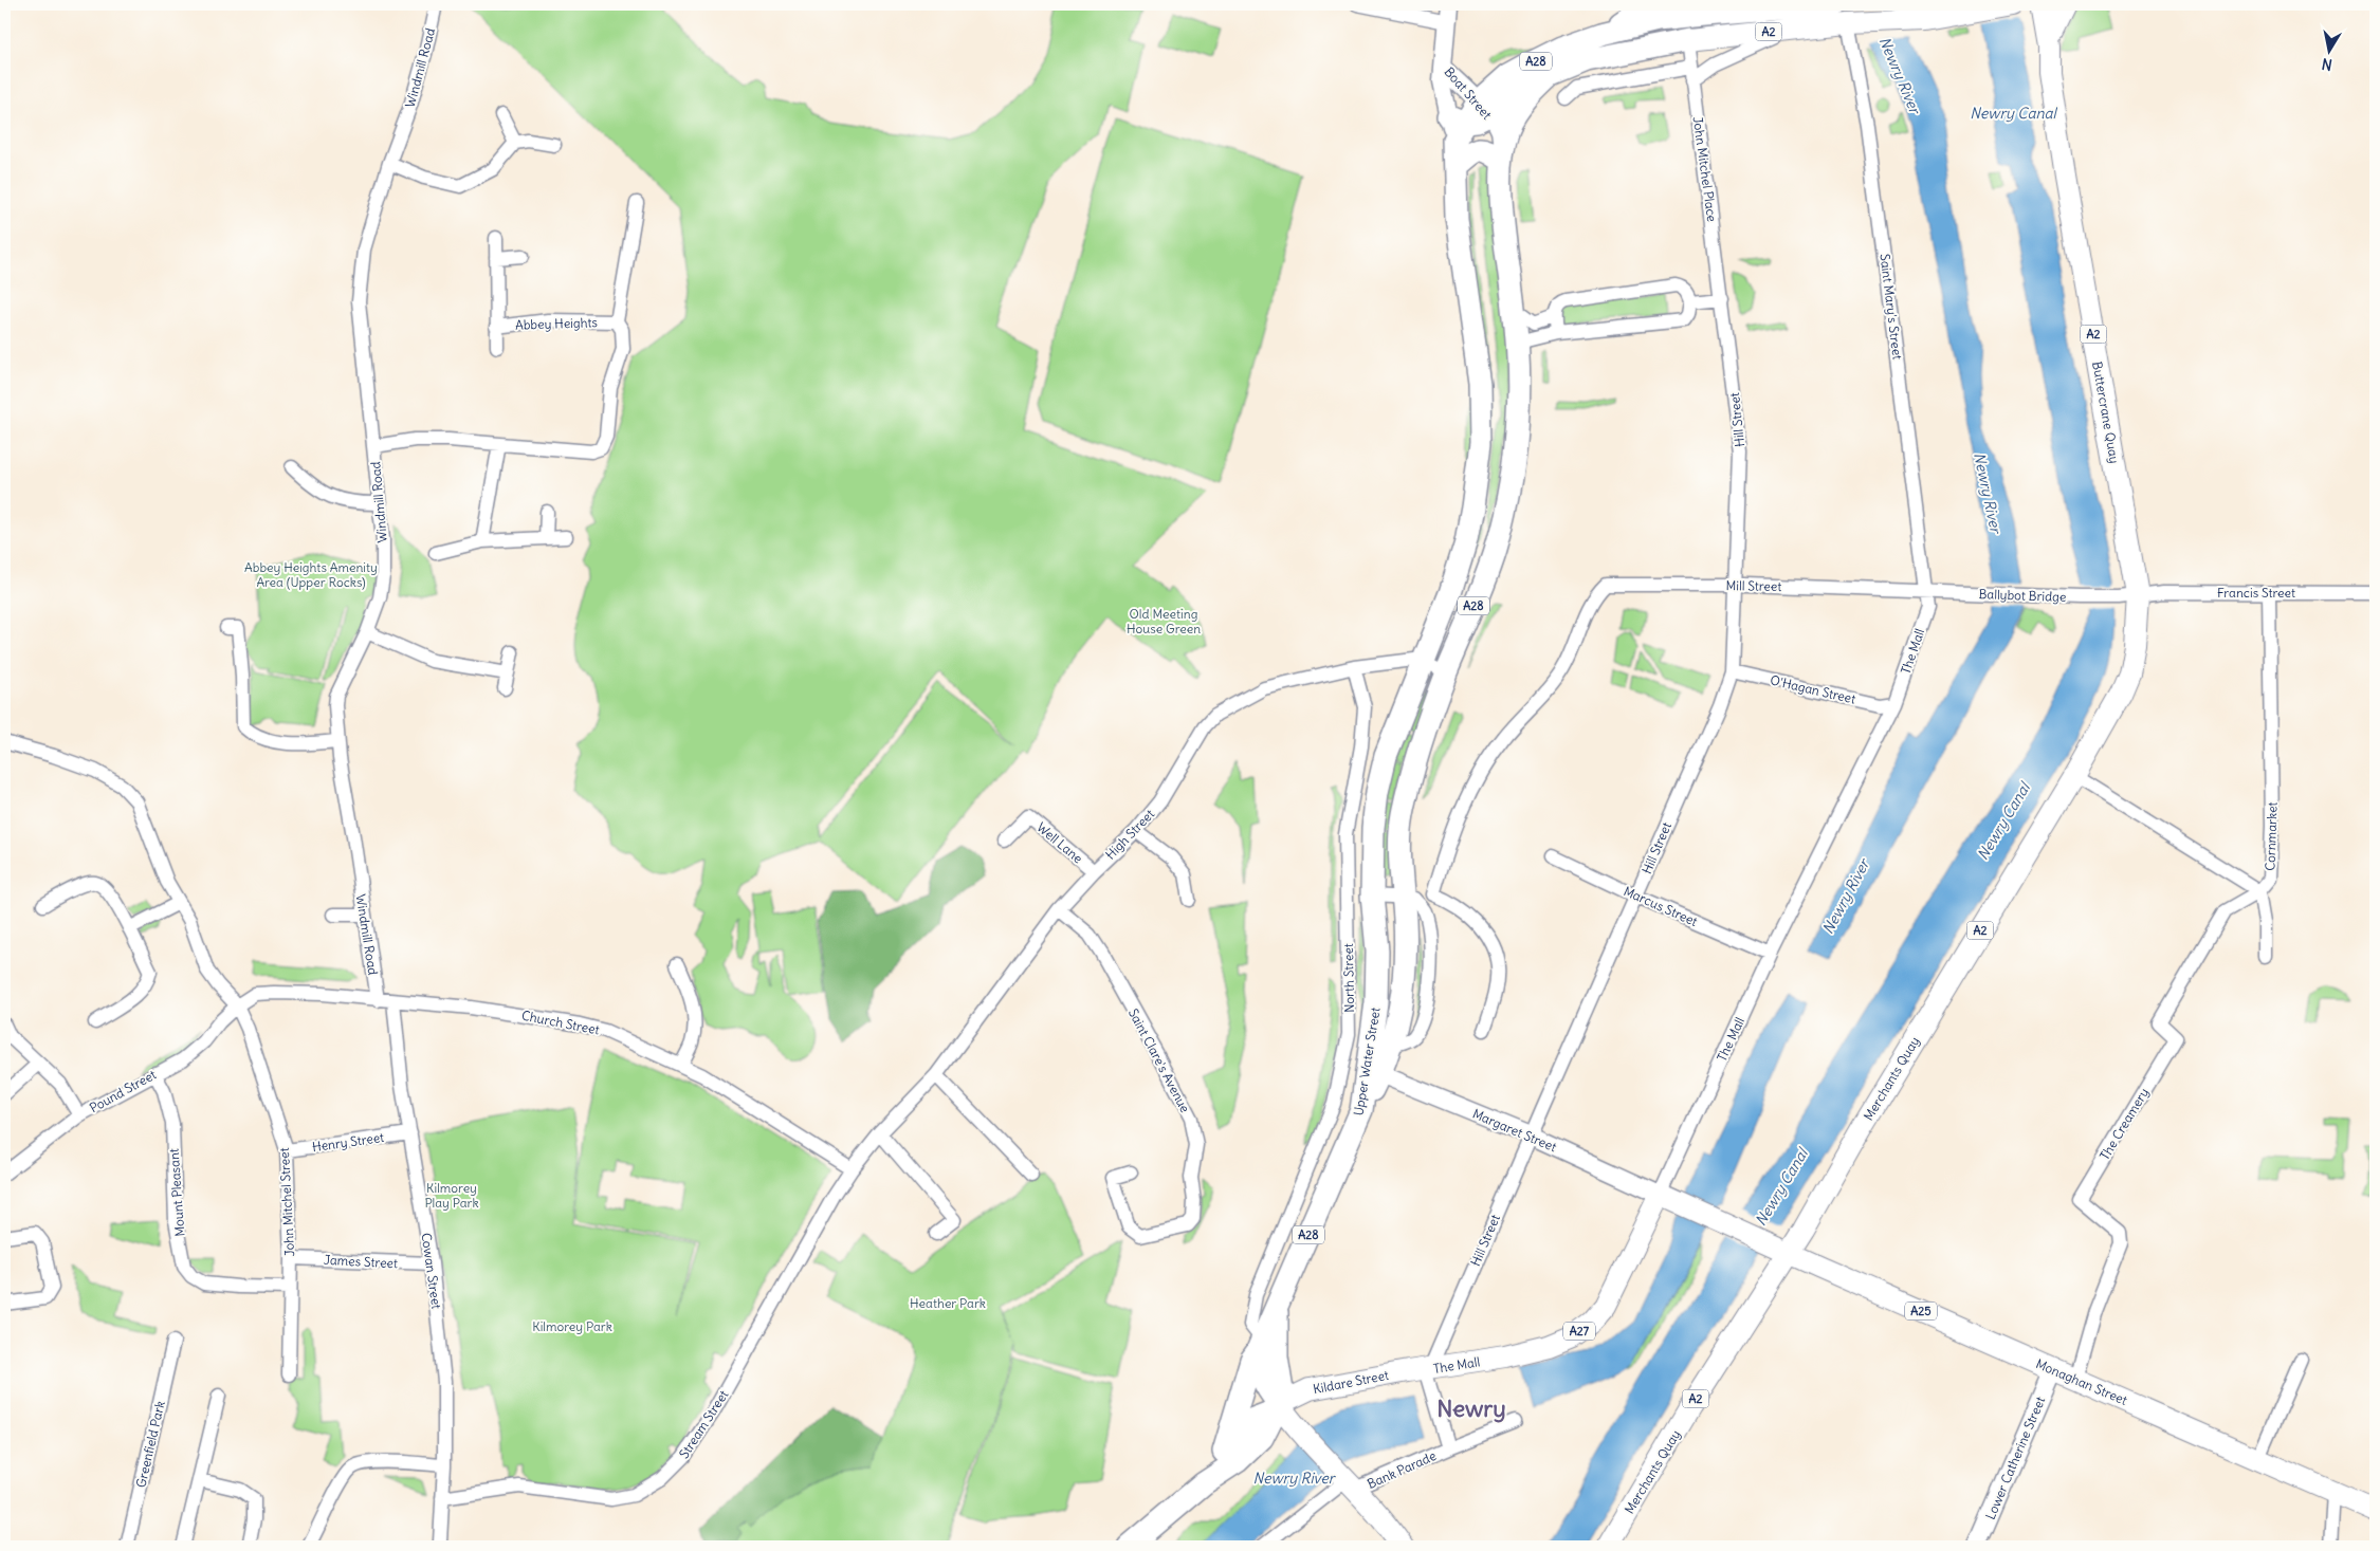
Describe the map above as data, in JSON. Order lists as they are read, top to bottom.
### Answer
{
  "streets": {
    "highway": ["A28", "Upper Water Street"],
    "main road": [
      "A2",
      "Buttercrane Quay",
      "The Mall",
      "Merchants Quay",
      "A25",
      "A27",
      "Kildare Street",
      "Monaghan Street"
    ],
    "street": [
      "Windmill Road",
      "Boat Street",
      "John Mitchel Place",
      "Saint Mary's Street",
      "Abbey Heights",
      "Hill Street",
      "Mill Street",
      "Francis Street",
      "Ballybot Bridge",
      "O'Hagan Street",
      "High Street",
      "Cornmarket",
      "Well Lane",
      "Marcus Street",
      "North Street",
      "Church Street",
      "Saint Clare's Avenue",
      "Pound Street",
      "The Creamery",
      "Margaret Street",
      "Henry Street",
      "Mount Pleasant",
      "John Mitchel Street",
      "James Street",
      "Cowan Street",
      "Stream Street",
      "Greenfield Park",
      "Lower Catherine Street",
      "Bank Parade"
    ]
  },
  "crossings": [
    ["A2", "A28"],
    ["A2", "John Mitchel Place"],
    ["A2", "Saint Mary's Street"],
    ["A28", "Boat Street"],
    ["A28", "John Mitchel Place"],
    ["A28", "High Street"],
    ["A28", "North Street"],
    ["A28", "Upper Water Street"],
    ["A28", "Margaret Street"],
    ["A28", "Kildare Street"],
    ["Windmill Road", "Abbey Heights"],
    ["Windmill Road", "Church Street"],
    ["John Mitchel Place", "Hill Street"],
    ["Saint Mary's Street", "Mill Street"],
    ["Saint Mary's Street", "Ballybot Bridge"],
    ["Saint Mary's Street", "The Mall"],
    ["Buttercrane Quay", "Francis Street"],
    ["Buttercrane Quay", "Ballybot Bridge"],
    ["Buttercrane Quay", "Merchants Quay"],
    ["Hill Street", "Mill Street"],
    ["Hill Street", "The Mall"],
    ["Hill Street", "O'Hagan Street"],
    ["Hill Street", "Marcus Street"],
    ["Hill Street", "Margaret Street"],
    ["Hill Street", "Kildare Street"],
    ["Hill Street", "Bank Parade"],
    ["Mill Street", "Ballybot Bridge"],
    ["Mill Street", "The Mall"],
    ["Francis Street", "Ballybot Bridge"],
    ["Francis Street", "Cornmarket"],
    ["Francis Street", "Merchants Quay"],
    ["Ballybot Bridge", "The Mall"],
    ["Ballybot Bridge", "Merchants Quay"],
    ["The Mall", "O'Hagan Street"],
    ["The Mall", "Marcus Street"],
    ["The Mall", "Margaret Street"],
    ["The Mall", "Kildare Street"],
    ["The Mall", "Monaghan Street"],
    ["The Mall", "Bank Parade"],
    ["High Street", "Well Lane"],
    ["High Street", "North Street"],
    ["High Street", "Church Street"],
    ["High Street", "Saint Clare's Avenue"],
    ["High Street", "Upper Water Street"],
    ["High Street", "Stream Street"],
    ["Cornmarket", "Merchants Quay"],
    ["Cornmarket", "The Creamery"],
    ["North Street", "Upper Water Street"],
    ["Church Street", "Pound Street"],
    ["Church Street", "John Mitchel Street"],
    ["Church Street", "Cowan Street"],
    ["Church Street", "Stream Street"],
    ["Upper Water Street", "Margaret Street"],
    ["Upper Water Street", "Kildare Street"],
    ["Merchants Quay", "Monaghan Street"],
    ["Pound Street", "Mount Pleasant"],
    ["Pound Street", "John Mitchel Street"],
    ["The Creamery", "Monaghan Street"],
    ["Margaret Street", "Monaghan Street"],
    ["Henry Street", "John Mitchel Street"],
    ["Henry Street", "Cowan Street"],
    ["Mount Pleasant", "John Mitchel Street"],
    ["John Mitchel Street", "James Street"],
    ["James Street", "Cowan Street"],
    ["Cowan Street", "Stream Street"],
    ["Kildare Street", "Bank Parade"],
    ["Monaghan Street", "Lower Catherine Street"]
  ],
  "districts": ["Newry"],
  "water": ["Newry River", "Newry Canal"],
  "parks": [
    "Abbey Heights Amenity Area (Upper Rocks)",
    "Old Meeting House Green",
    "Kilmorey Play Park",
    "Heather Park",
    "Kilmorey Park"
  ],
  "north": "bottom"
}
